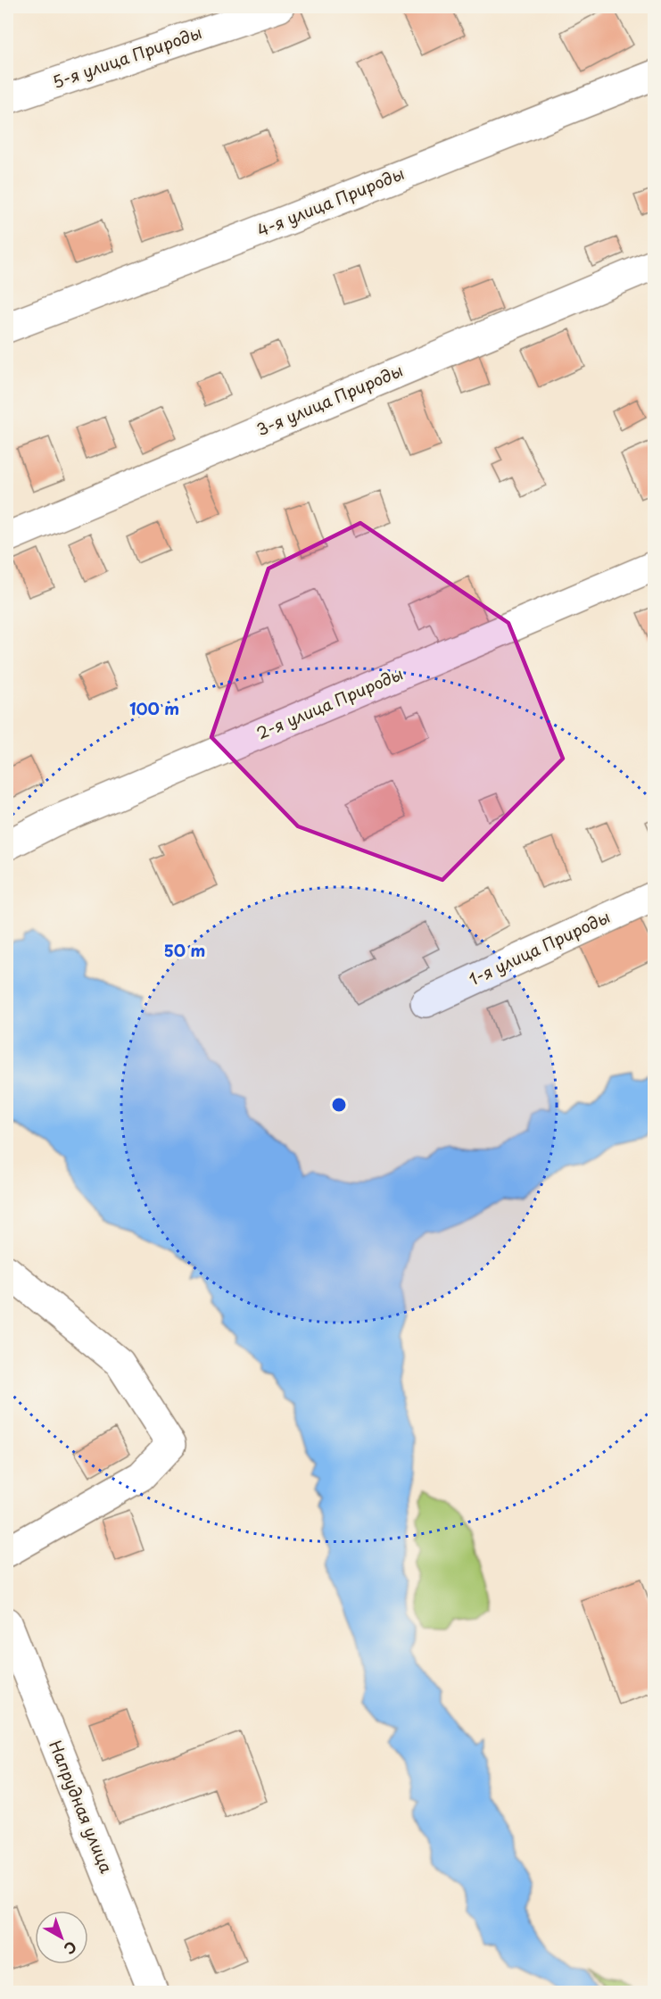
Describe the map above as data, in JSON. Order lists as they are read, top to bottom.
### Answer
{
  "streets": {
    "street": [
      "5-я улица Природы",
      "4-я улица Природы",
      "3-я улица Природы",
      "2-я улица Природы",
      "1-я улица Природы",
      "Напрудная улица"
    ]
  },
  "north": "bottom right",
  "rings": ["100 m", "50 m"]
}
